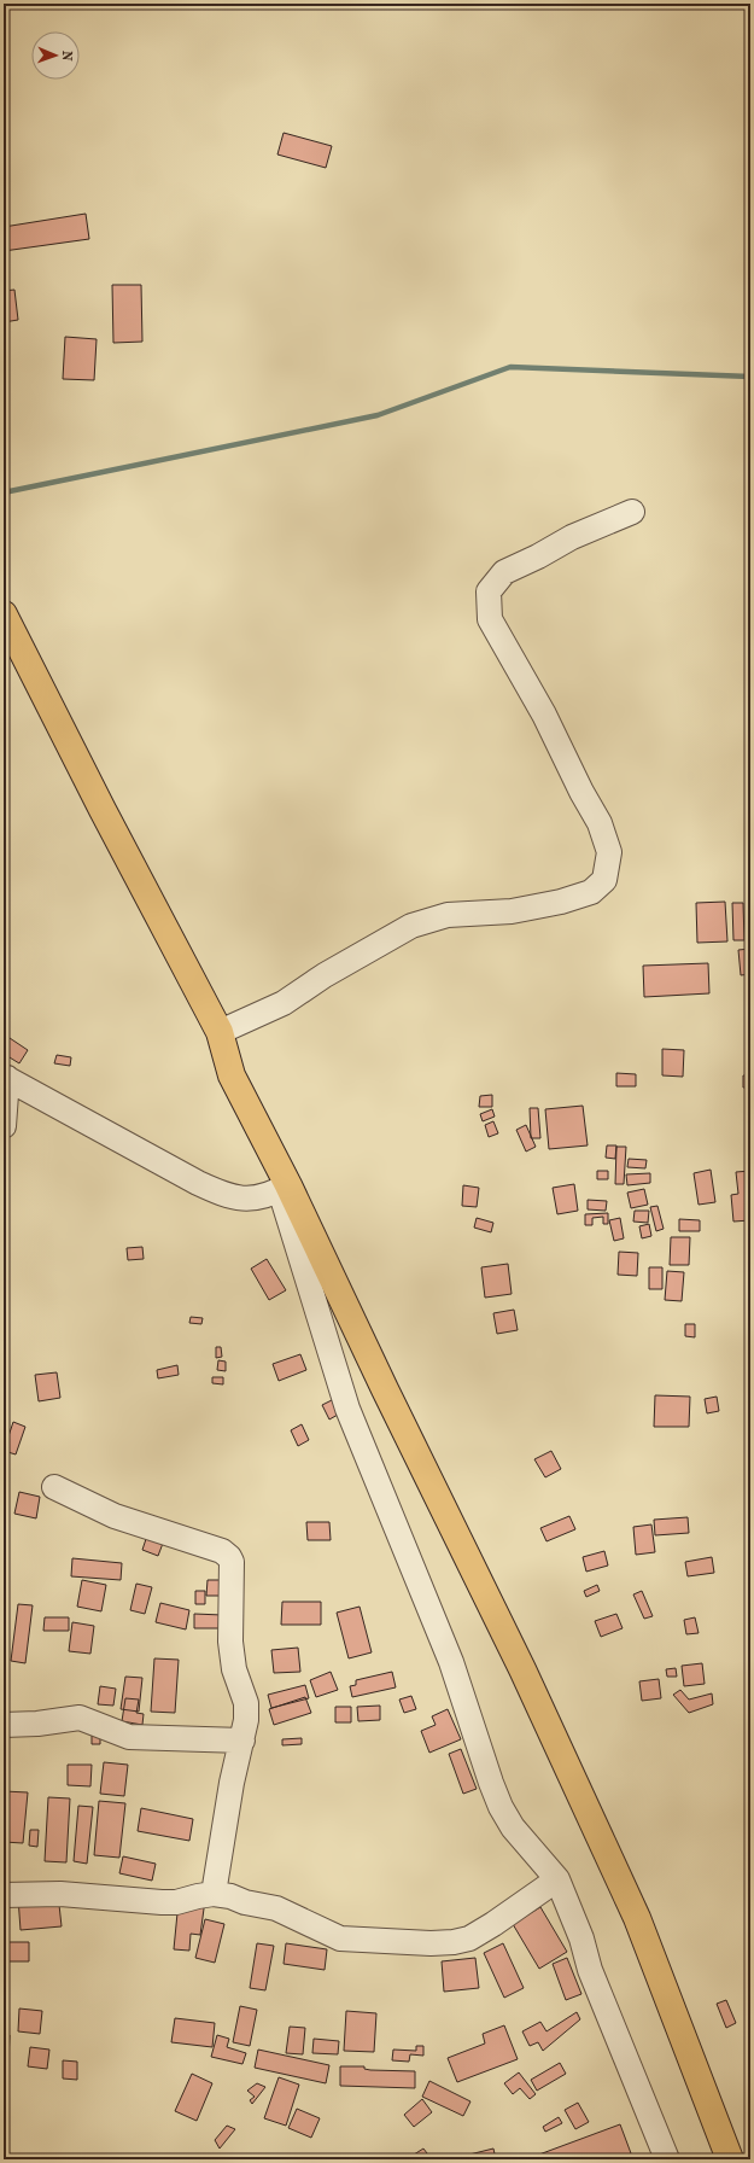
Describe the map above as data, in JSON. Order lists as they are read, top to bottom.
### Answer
{
  "north": "right"
}
